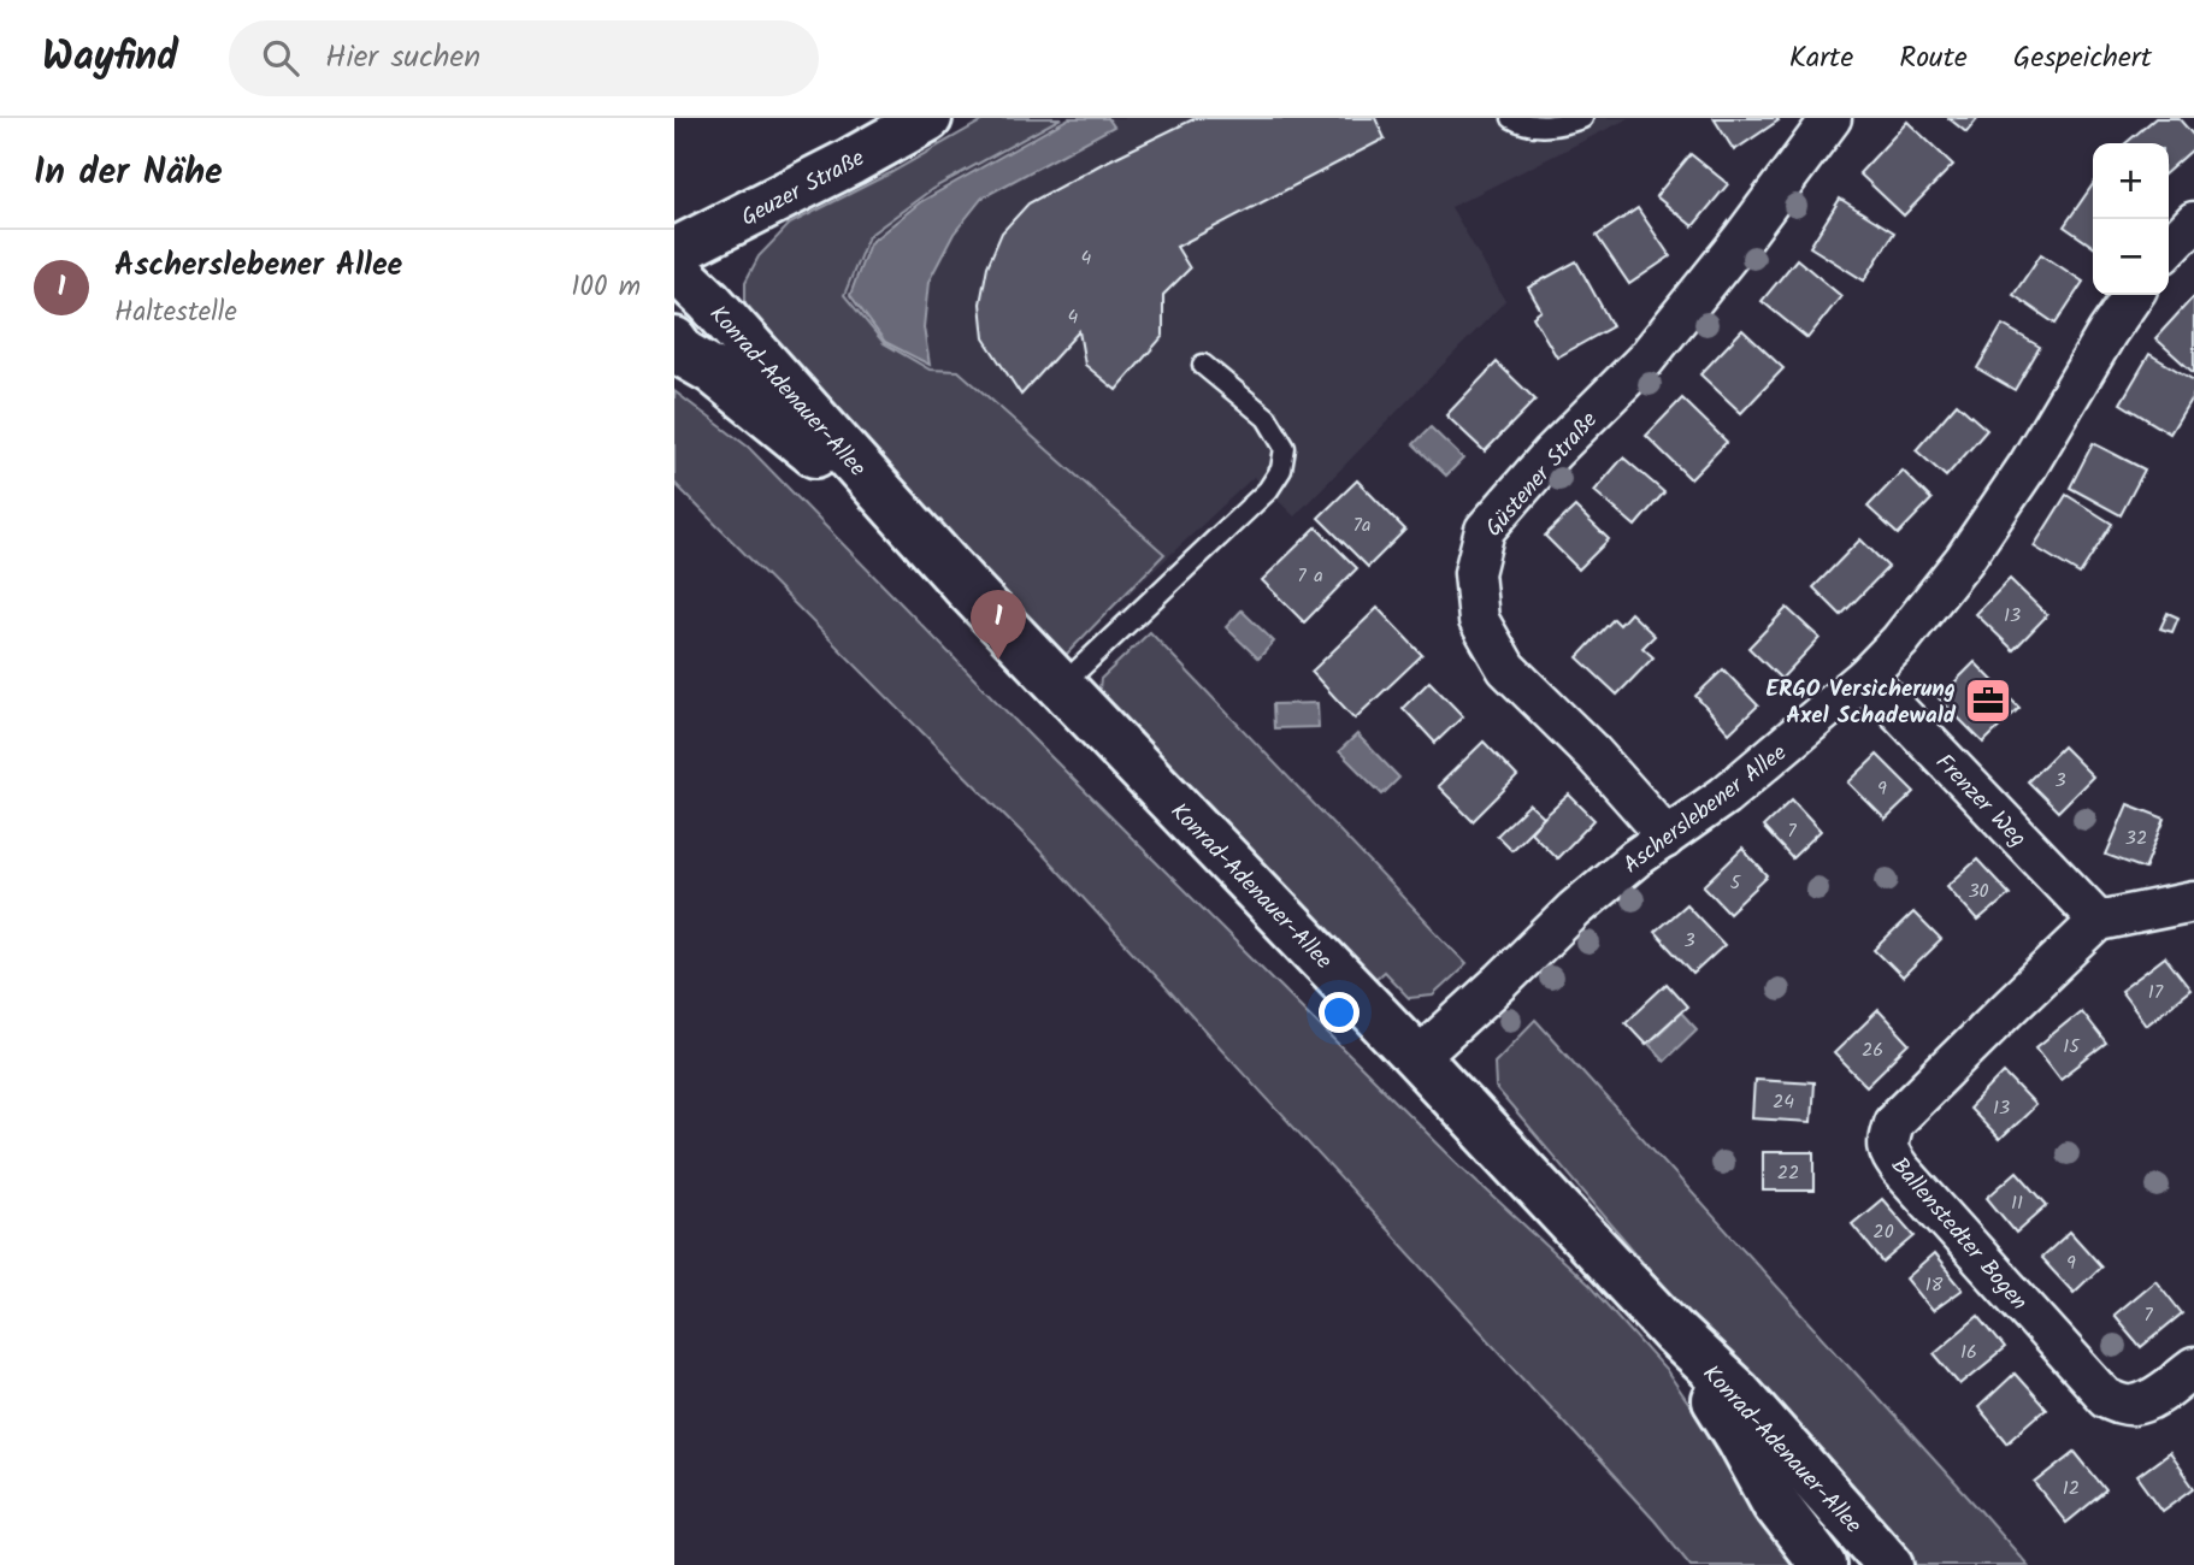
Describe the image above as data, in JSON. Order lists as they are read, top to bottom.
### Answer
{
  "streets": {
    "main road": ["Geuzer Straße", "Konrad-Adenauer-Allee"],
    "street": [
      "Güstener Straße",
      "Frenzer Weg",
      "Ascherslebener Allee",
      "Ballenstedter Bogen"
    ]
  },
  "crossings": [
    ["Konrad-Adenauer-Allee", "Ascherslebener Allee"],
    ["Güstener Straße", "Ascherslebener Allee"],
    ["Frenzer Weg", "Ascherslebener Allee"],
    ["Frenzer Weg", "Ballenstedter Bogen"]
  ],
  "places": {
    "office": ["ERGO Versicherung Axel Schadewald"]
  },
  "house_numbers": [
    "4",
    "4",
    "7a",
    "7 a",
    "13",
    "3",
    "9",
    "7",
    "32",
    "5",
    "30",
    "3",
    "17",
    "15",
    "26",
    "24",
    "13",
    "22",
    "11",
    "20",
    "9",
    "18",
    "7",
    "16",
    "12"
  ],
  "page": {
    "header": "Wayfind",
    "search": "Hier suchen",
    "nav": ["Karte", "Route", "Gespeichert"],
    "heading": "In der Nähe",
    "map_buttons": ["+", "−"],
    "list": [
      {
        "mark": "1",
        "name": "Ascherslebener Allee",
        "note": "Haltestelle",
        "value": "100 m"
      }
    ],
    "pins": "1"
  }
}
